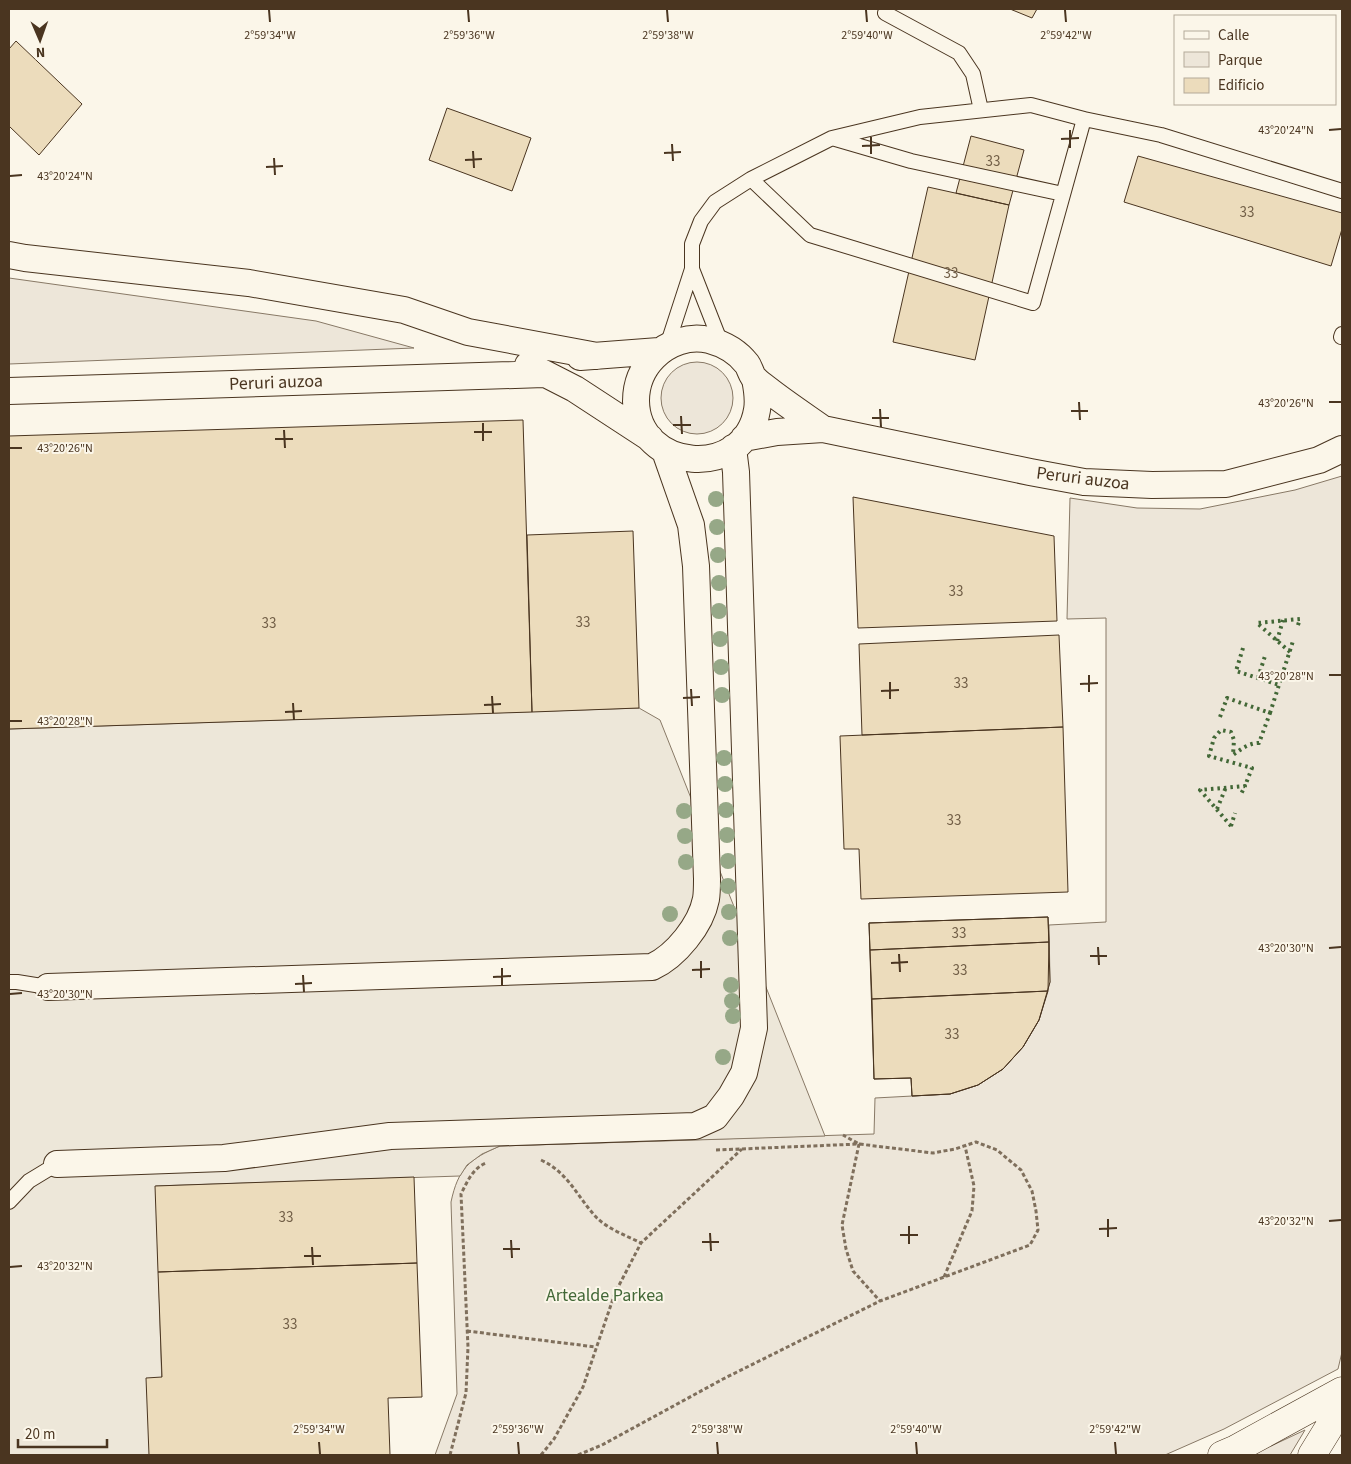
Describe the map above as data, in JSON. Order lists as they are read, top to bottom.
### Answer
{
  "streets": {
    "street": ["Peruri auzoa"]
  },
  "parks": ["Artealde Parkea"],
  "house_numbers": [
    "33",
    "33",
    "33",
    "33",
    "33",
    "33",
    "33",
    "33",
    "33",
    "33",
    "33",
    "33",
    "33"
  ],
  "legend": ["Calle", "Parque", "Edificio"],
  "scale_bar": "20 m",
  "north": "bottom",
  "coordinates": [
    "2°59'34\"W",
    "2°59'36\"W",
    "2°59'38\"W",
    "2°59'40\"W",
    "2°59'42\"W",
    "43°20'24\"N",
    "43°20'26\"N",
    "43°20'28\"N",
    "43°20'30\"N",
    "43°20'32\"N"
  ]
}
